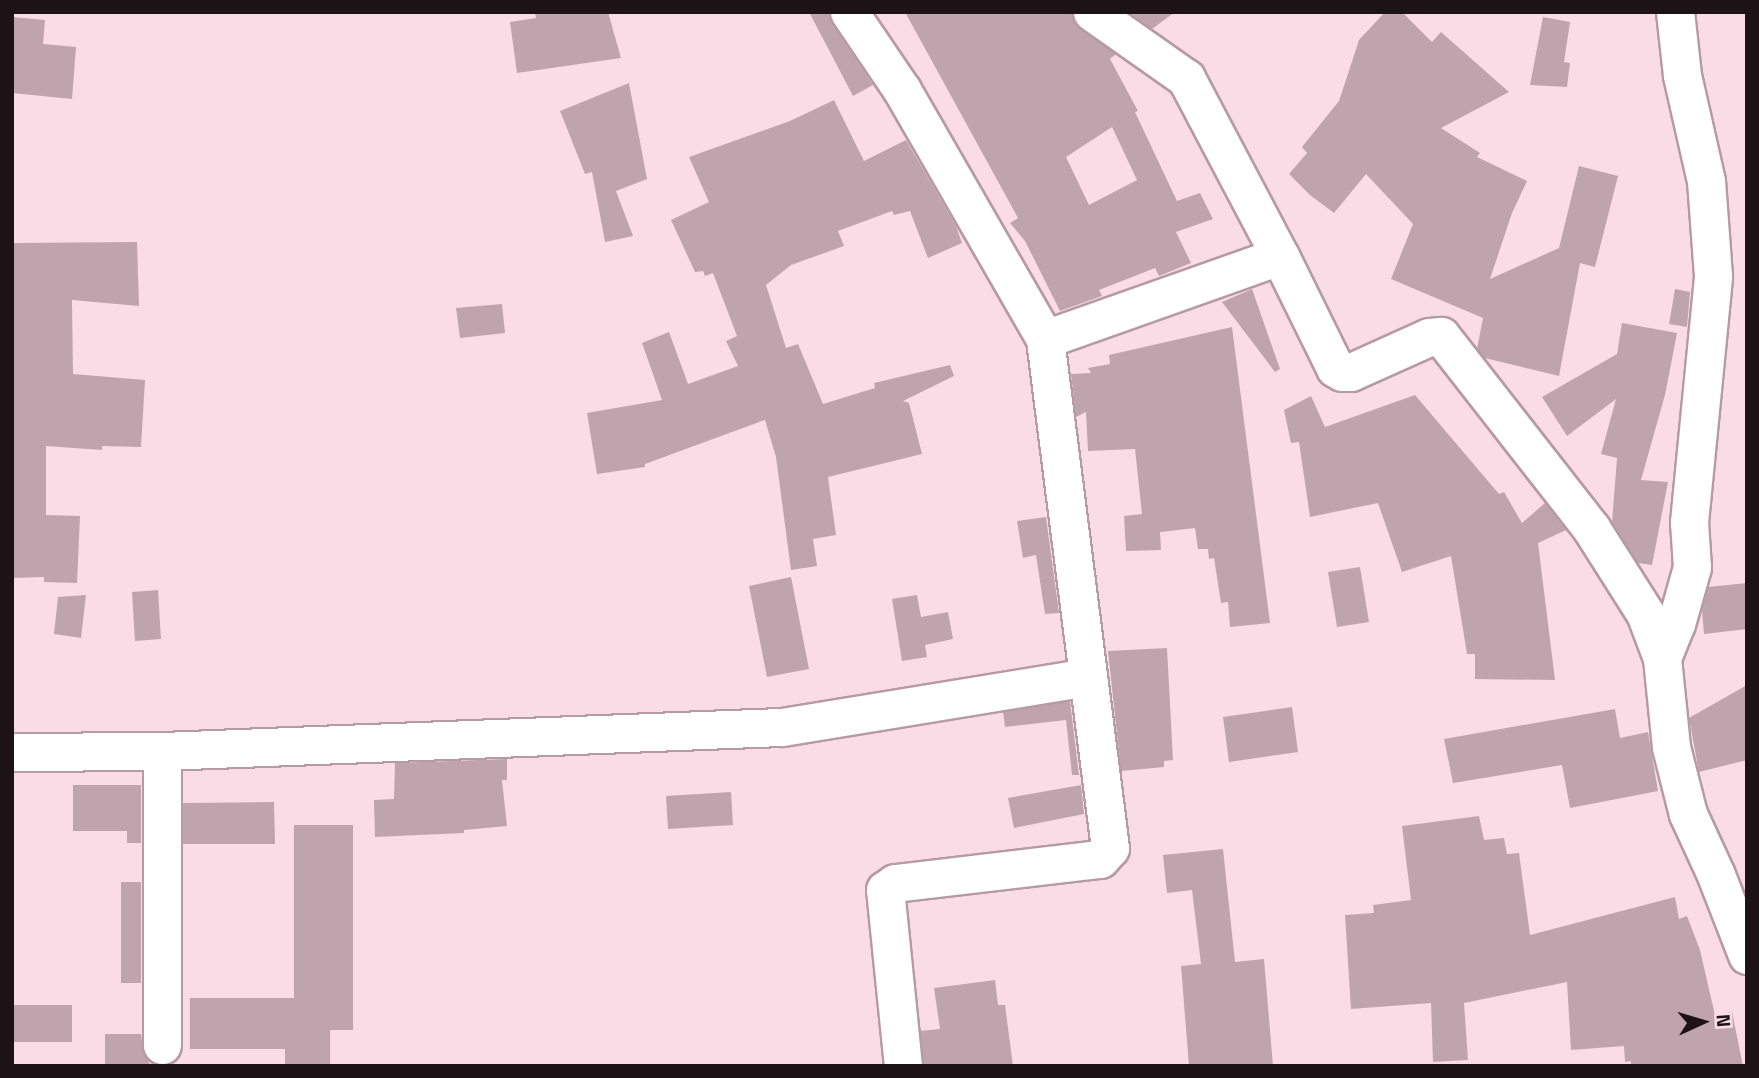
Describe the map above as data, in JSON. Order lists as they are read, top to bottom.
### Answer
{
  "north": "right"
}
